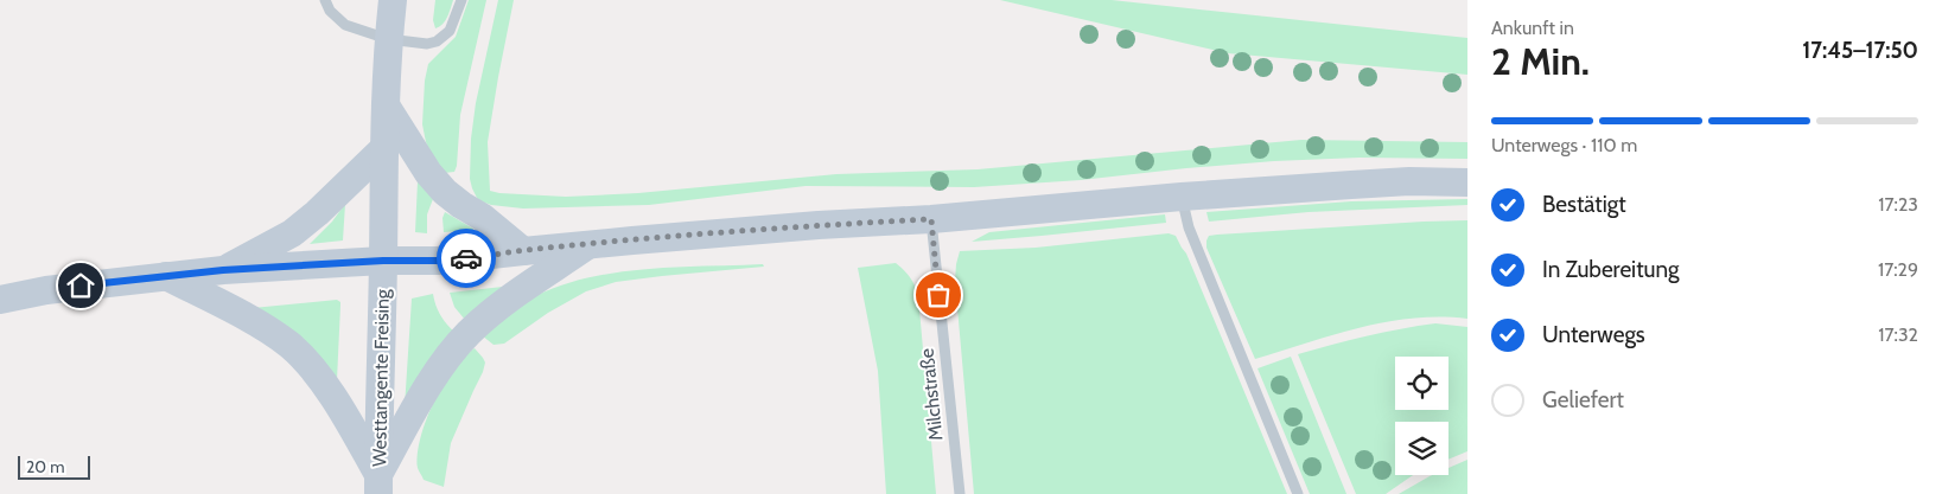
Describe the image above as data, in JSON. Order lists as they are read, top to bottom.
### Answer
{
  "streets": {
    "main road": ["Westtangente Freising"],
    "lane": ["Milchstraße"]
  },
  "scale_bar": "20 m",
  "page": {
    "heading": ["2 Min.", "Ankunft in", "17:45–17:50"],
    "bar": "Unterwegs · 110 m",
    "list": [
      ["Bestätigt", "17:23"],
      ["In Zubereitung", "17:29"],
      ["Unterwegs", "17:32"],
      "Geliefert"
    ],
    "scale": "20 m"
  }
}
